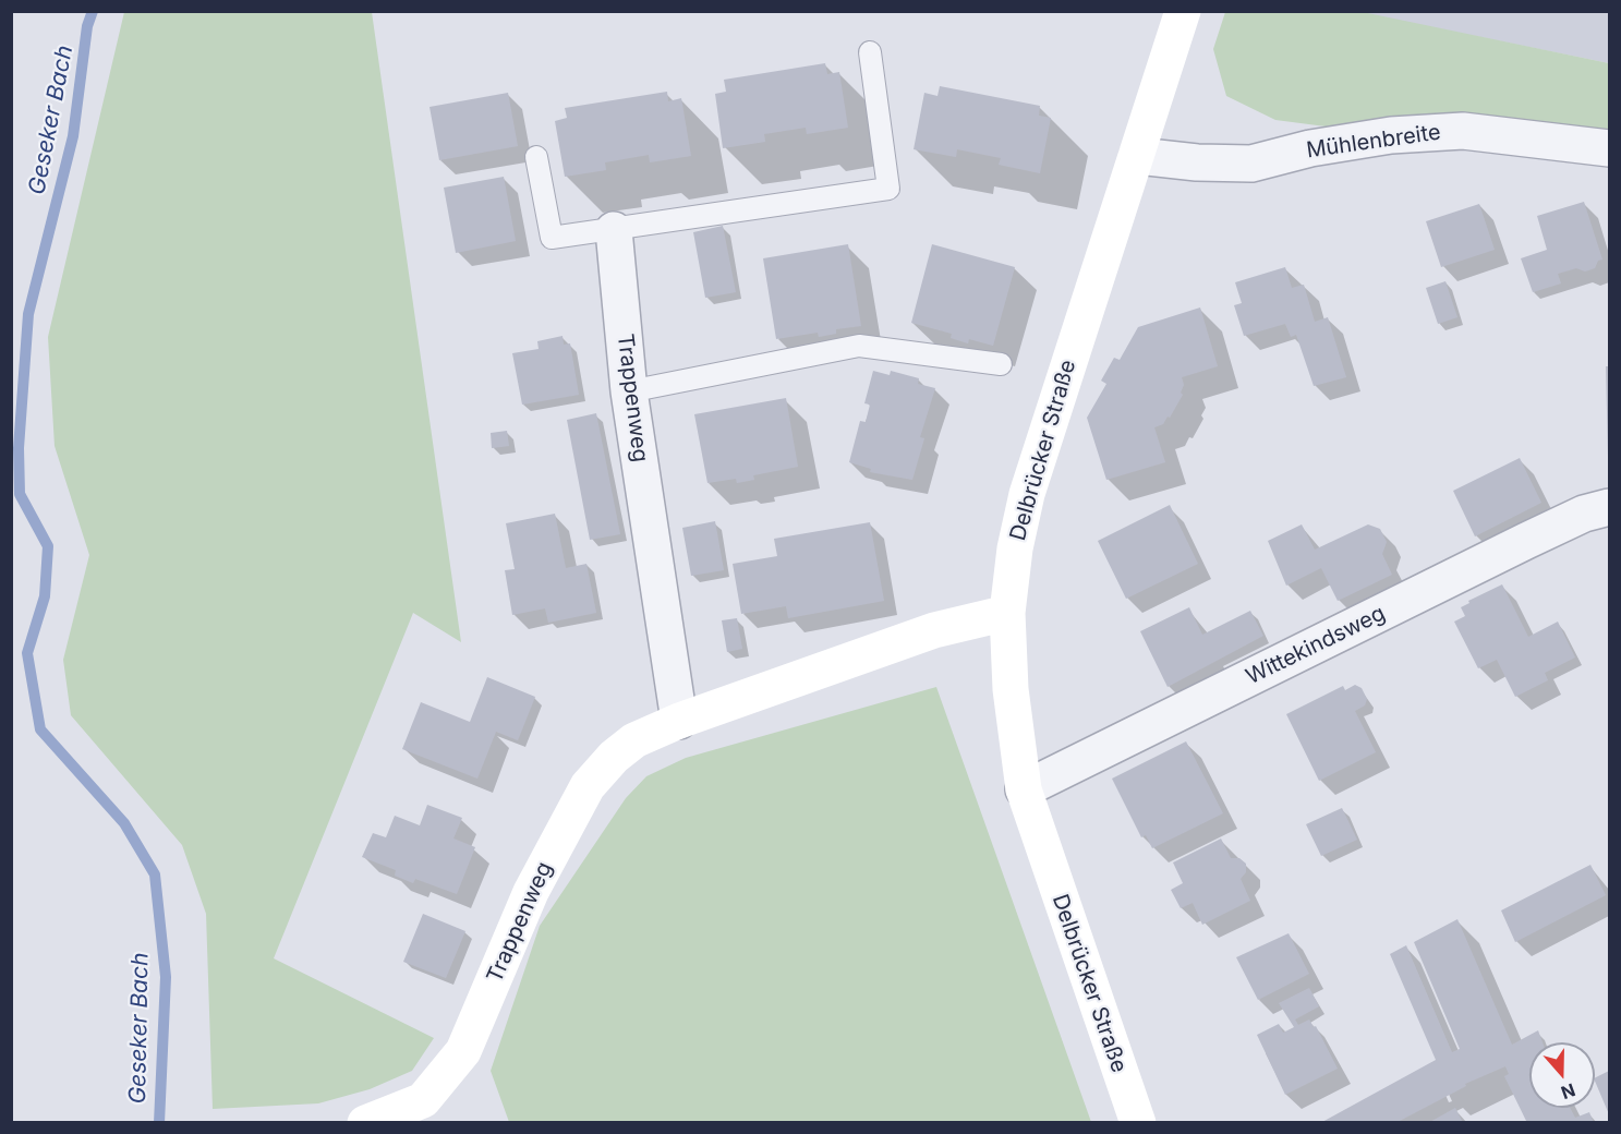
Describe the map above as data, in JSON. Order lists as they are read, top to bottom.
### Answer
{
  "streets": {
    "main road": ["Trappenweg", "Delbrücker Straße"],
    "street": ["Mühlenbreite", "Wittekindsweg"]
  },
  "crossings": [
    ["Mühlenbreite", "Delbrücker Straße"],
    ["Trappenweg", "Delbrücker Straße"],
    ["Delbrücker Straße", "Wittekindsweg"]
  ],
  "water": ["Geseker Bach"],
  "north": "bottom"
}
